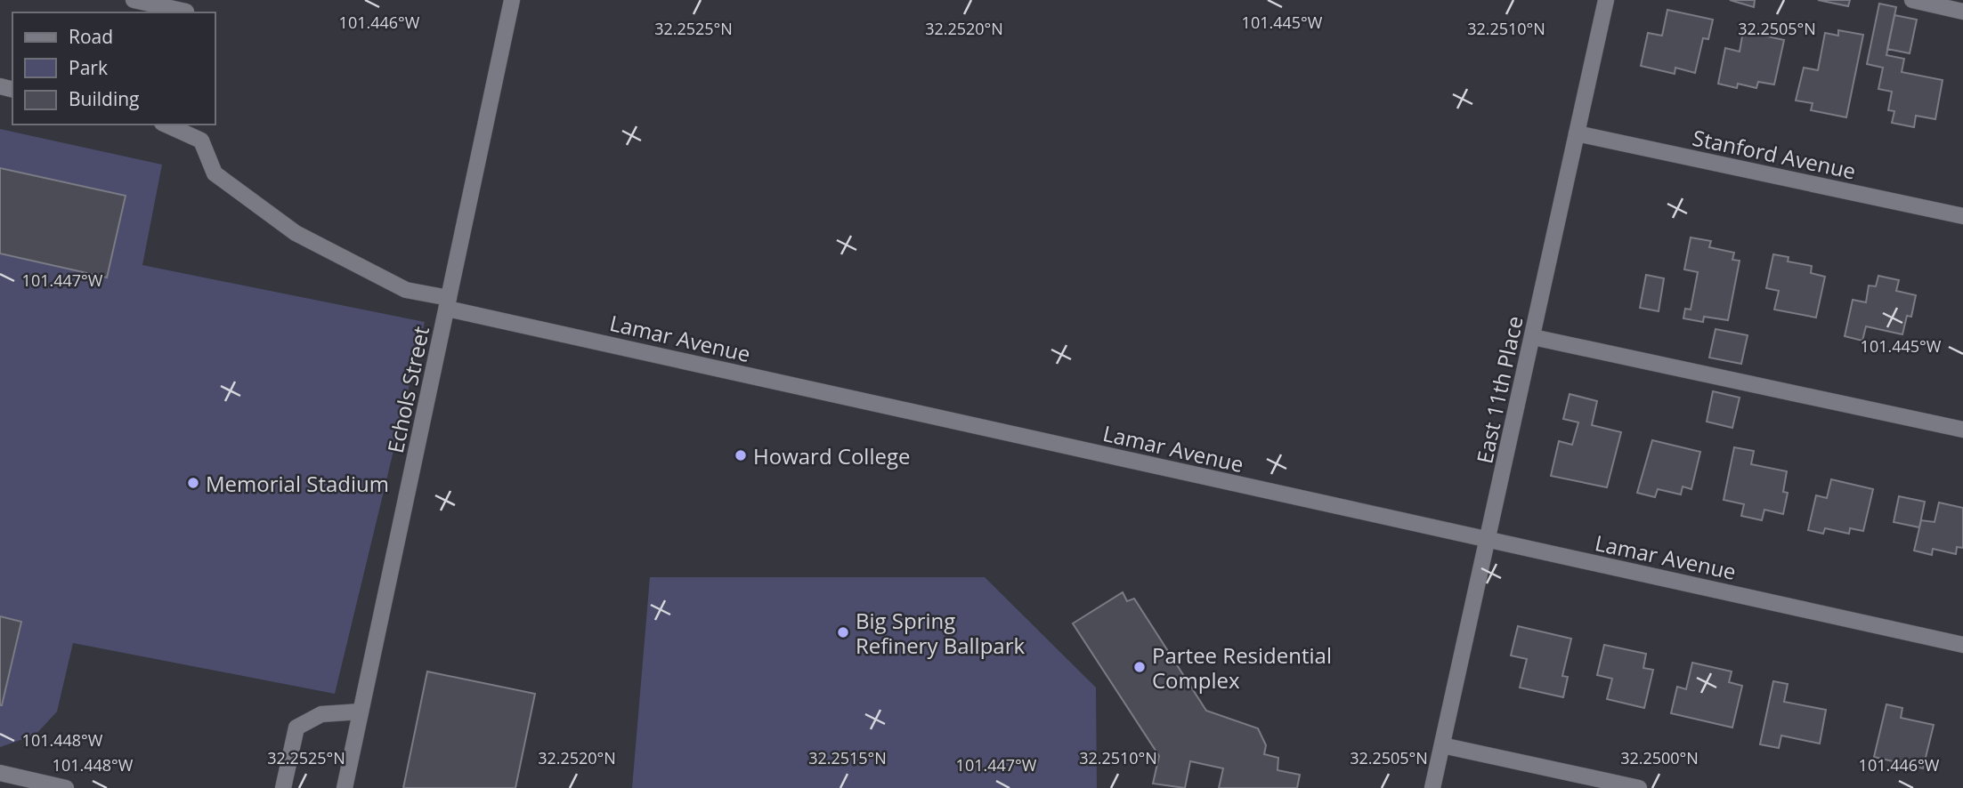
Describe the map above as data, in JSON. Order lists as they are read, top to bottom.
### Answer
{
  "streets": {
    "street": [
      "Stanford Avenue",
      "Lamar Avenue",
      "Echols Street",
      "East 11th Place"
    ]
  },
  "crossings": [
    ["Stanford Avenue", "East 11th Place"],
    ["Lamar Avenue", "Echols Street"],
    ["Lamar Avenue", "East 11th Place"]
  ],
  "places": [
    "Howard College",
    "Memorial Stadium",
    "Big Spring Refinery Ballpark",
    "Partee Residential Complex"
  ],
  "legend": ["Road", "Park", "Building"],
  "coordinates": [
    "101.446°W",
    "101.445°W",
    "32.2525°N",
    "32.2520°N",
    "32.2510°N",
    "32.2505°N",
    "101.447°W",
    "101.448°W",
    "32.2515°N",
    "32.2500°N"
  ]
}
